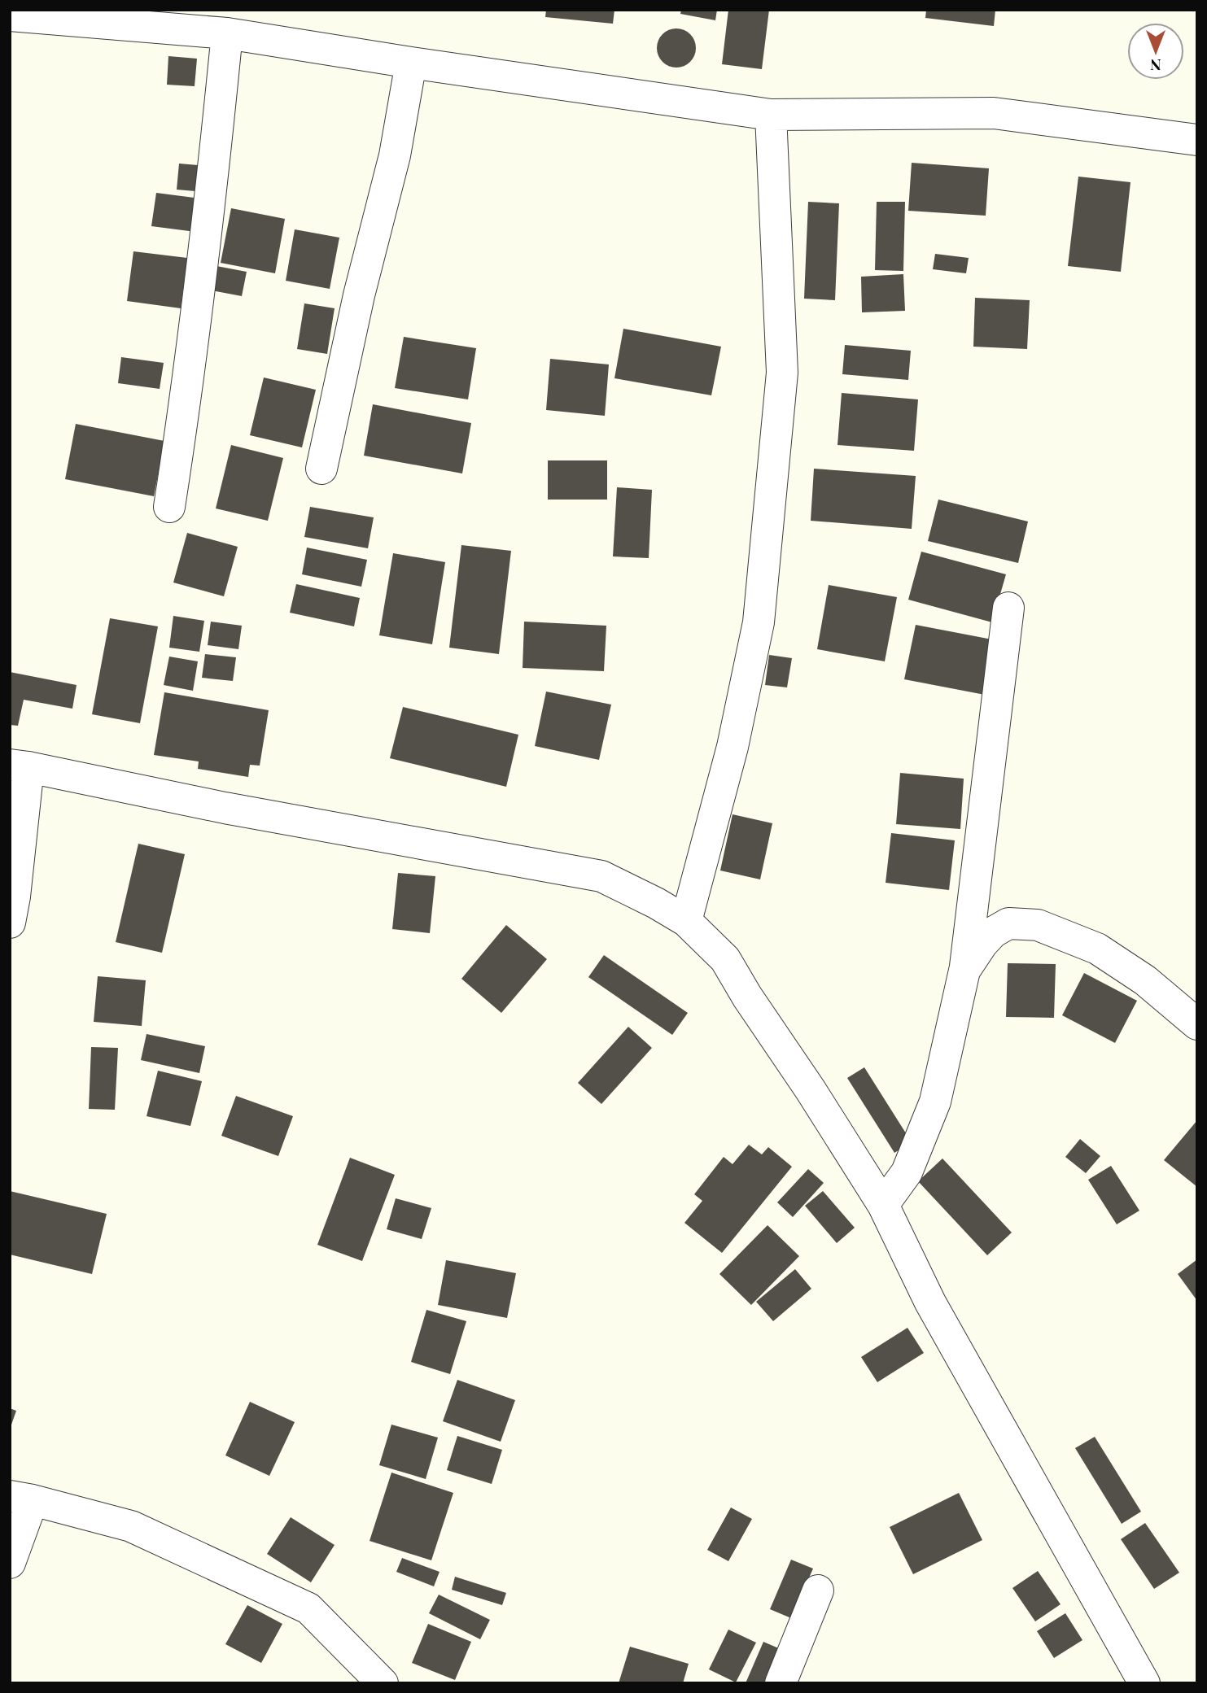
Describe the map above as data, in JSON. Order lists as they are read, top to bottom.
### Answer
{
  "north": "bottom"
}
